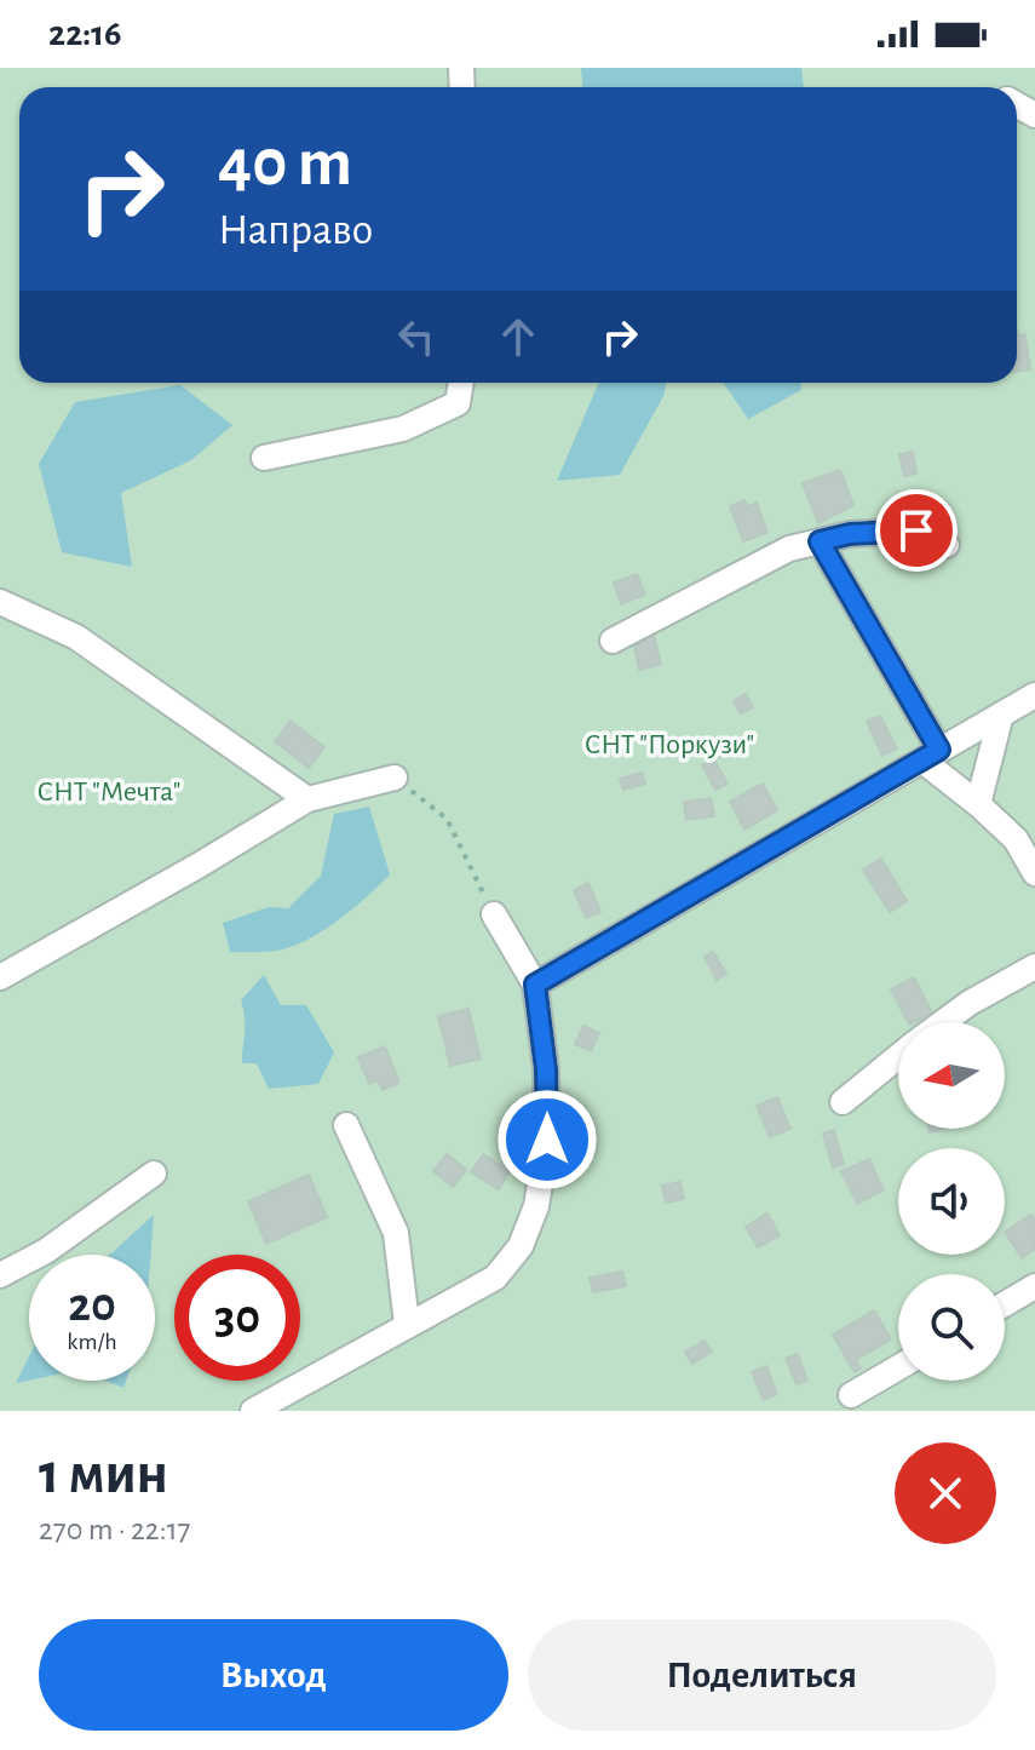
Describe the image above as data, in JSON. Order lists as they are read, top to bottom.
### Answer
{
  "parks": ["СНТ \"Поркузи\"", "СНТ \"Мечта\""],
  "north": "left",
  "page": {
    "status": "22:16",
    "turn": ["40 m", "Направо"],
    "speed": "20 km/h",
    "limit": "30",
    "heading": ["1 мин", "270 m · 22:17"],
    "buttons": ["Выход", "Поделиться"]
  }
}
